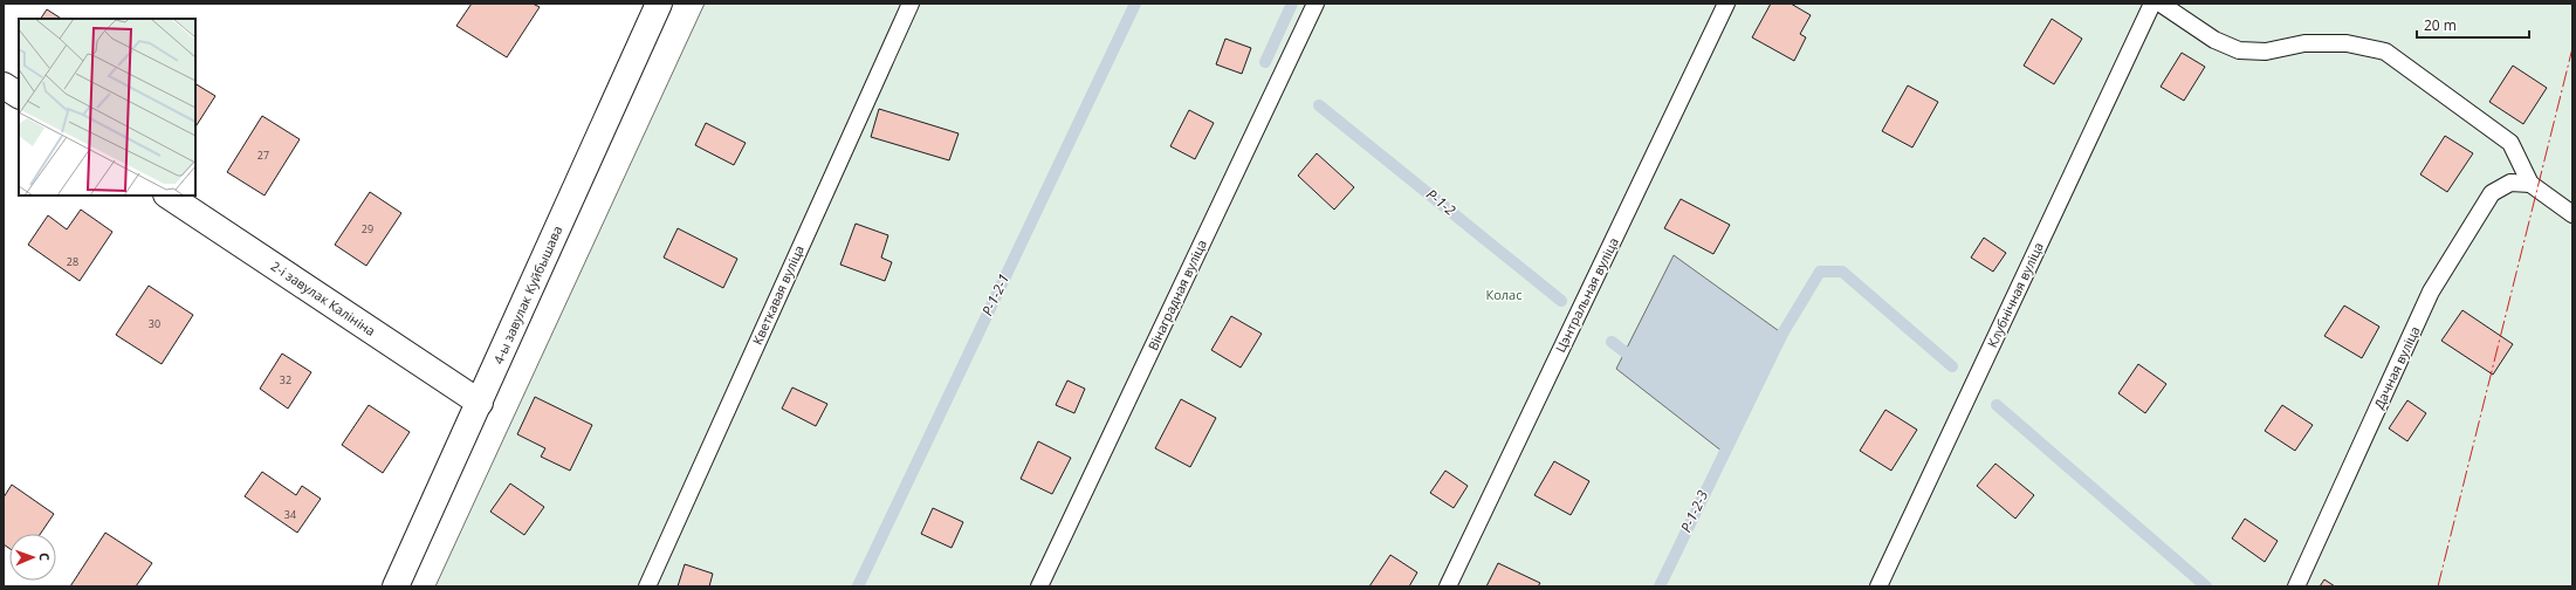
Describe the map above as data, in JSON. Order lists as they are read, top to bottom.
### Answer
{
  "streets": {
    "street": ["4-ы завулак Куйбышава", "2-і завулак Калініна"],
    "lane": [
      "Кветкавая вуліца",
      "Вінаградная вуліца",
      "Цэнтральная вуліца",
      "Клубнічная вуліца",
      "Дачная вуліца"
    ]
  },
  "crossings": [
    ["4-ы завулак Куйбышава", "2-і завулак Калініна"]
  ],
  "water": ["P-1-2", "P-1-2-1", "P-1-2-3"],
  "parks": ["Колас"],
  "house_numbers": [
    "27",
    "29",
    "28",
    "30",
    "32",
    "34"
  ],
  "scale_bar": "20 m",
  "north": "right"
}
